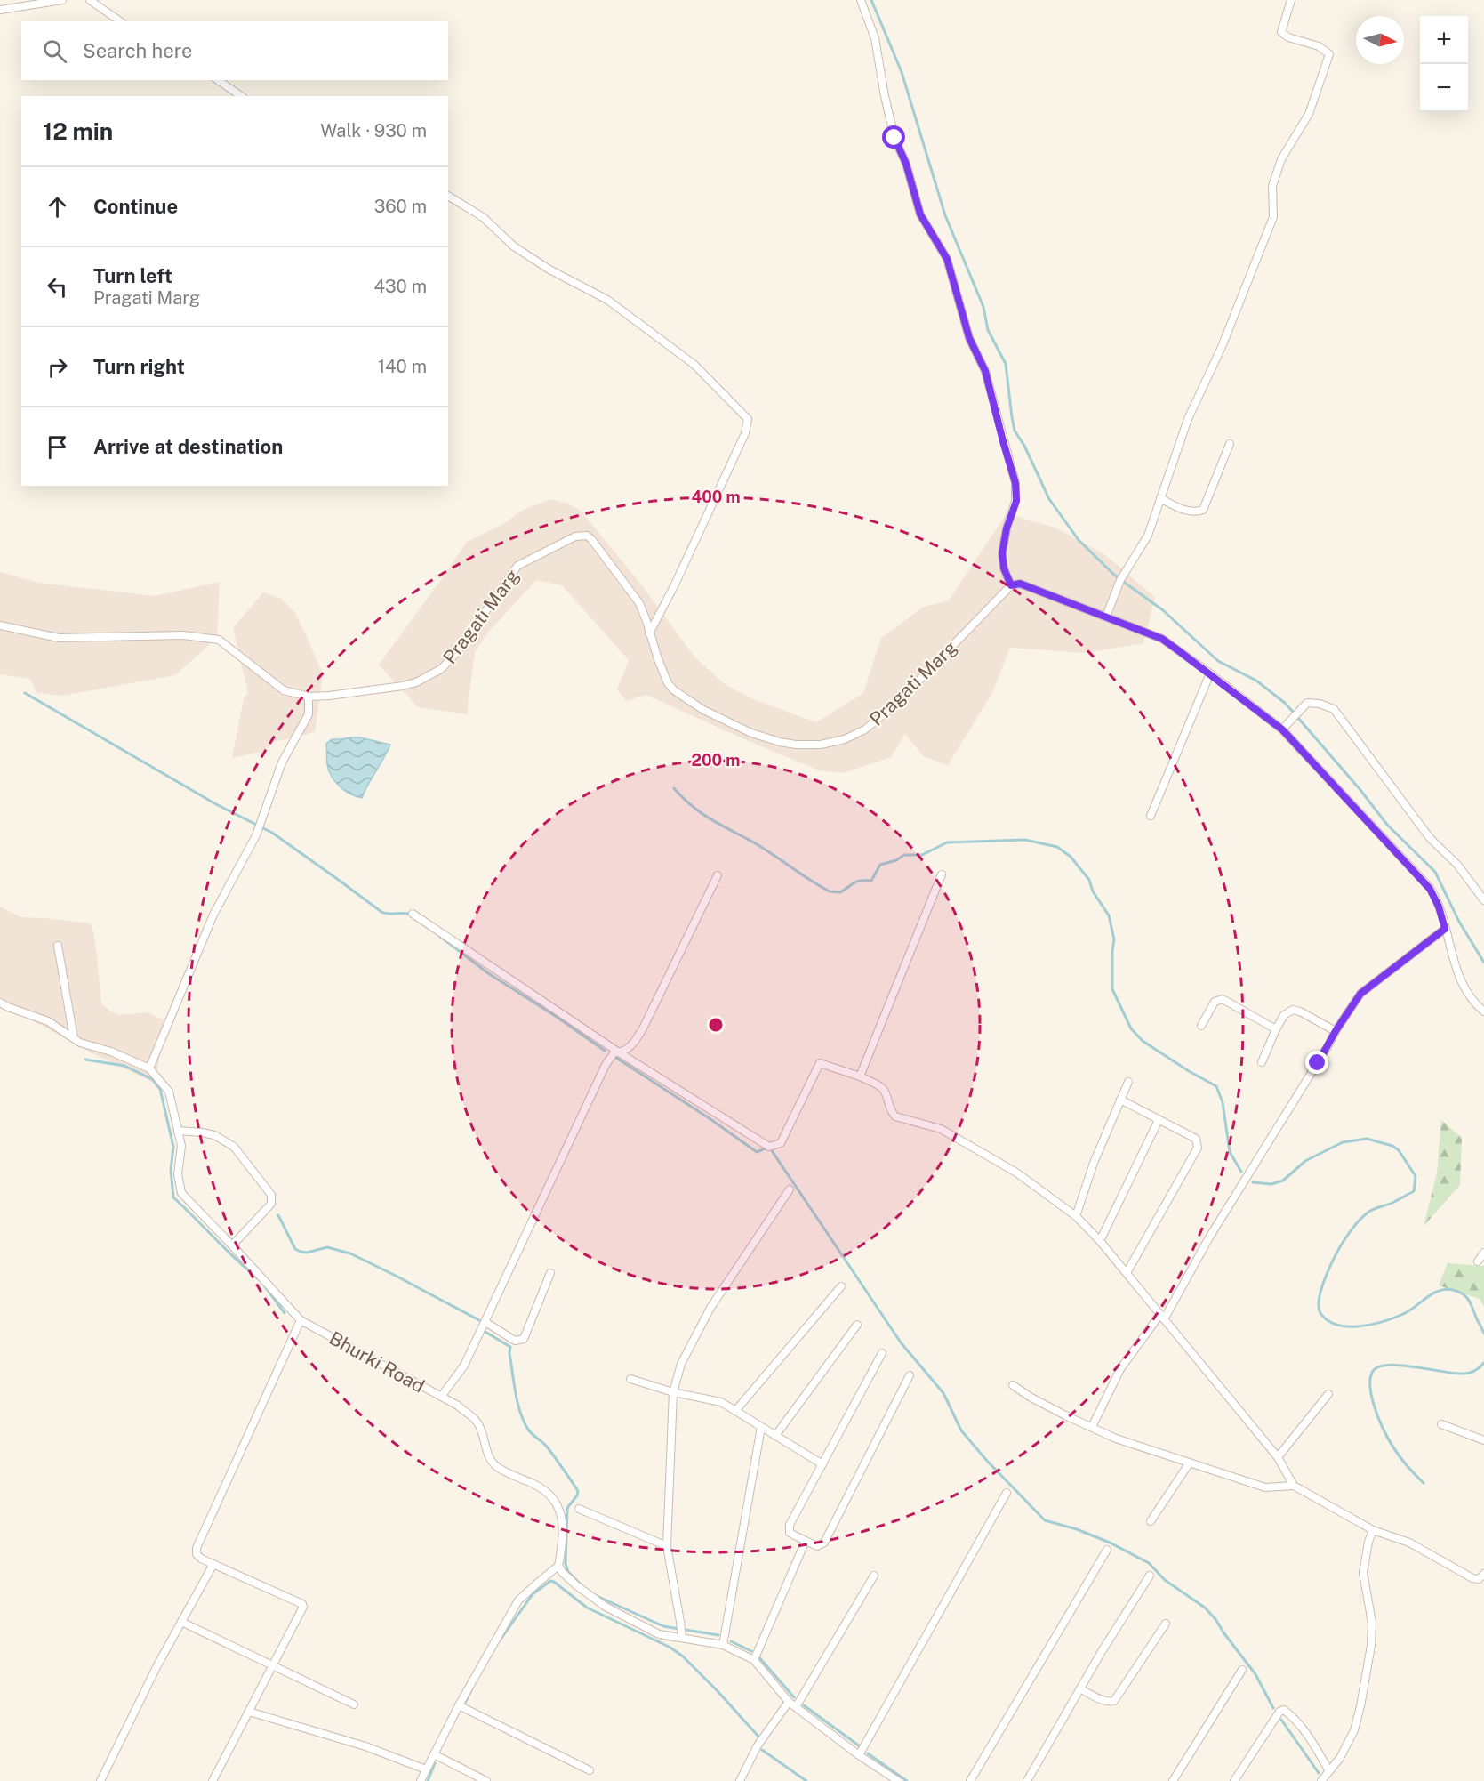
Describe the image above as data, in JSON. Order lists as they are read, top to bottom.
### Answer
{
  "streets": {
    "street": ["Pragati Marg", "Bhurki Road"]
  },
  "north": "right",
  "page": {
    "map_buttons": ["+", "−"],
    "search": "Search here",
    "heading": ["12 min", "Walk · 930 m"],
    "list": [
      ["Continue", "360 m"],
      ["Turn left", "Pragati Marg", "430 m"],
      ["Turn right", "140 m"],
      "Arrive at destination"
    ]
  },
  "rings": ["400 m", "200 m"]
}
